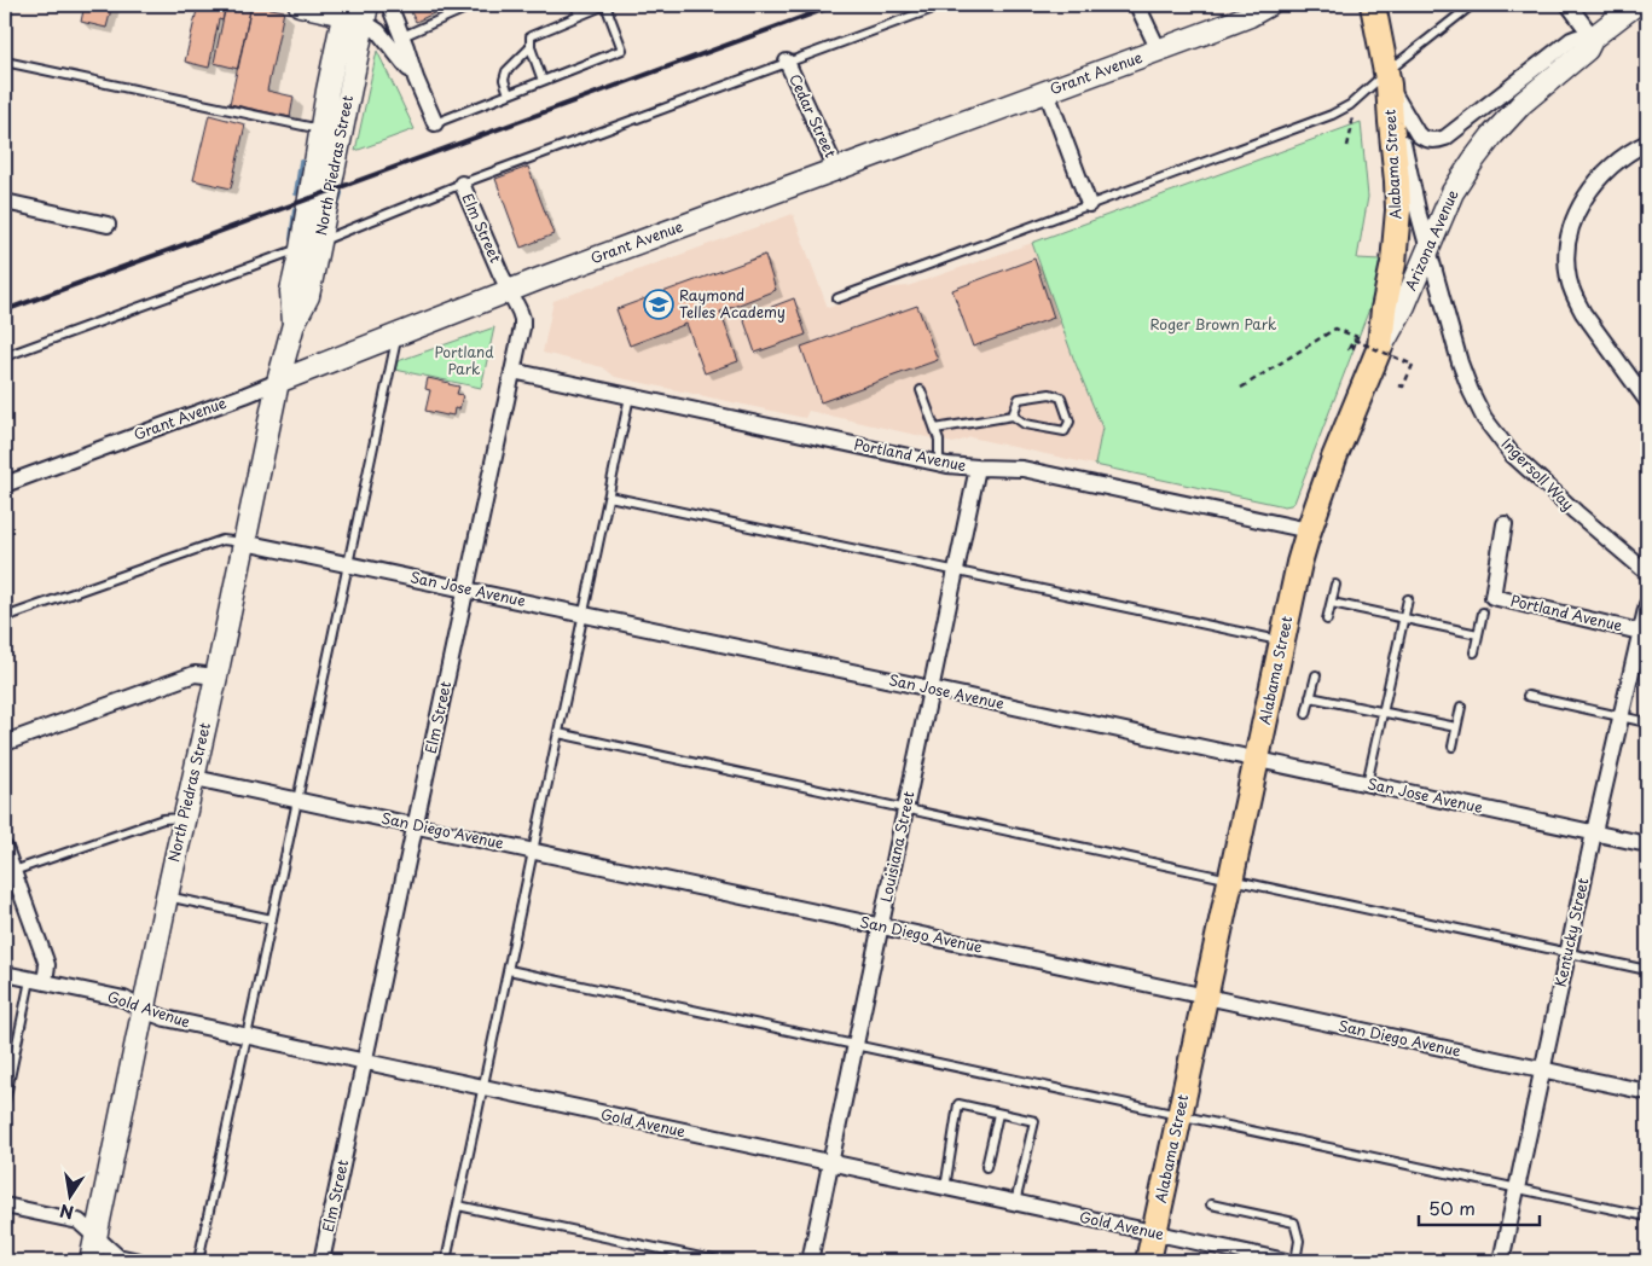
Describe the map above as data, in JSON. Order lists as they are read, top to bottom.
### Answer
{
  "streets": {
    "main road": [
      "Grant Avenue",
      "Alabama Street",
      "North Piedras Street",
      "Arizona Avenue"
    ],
    "street": [
      "Cedar Street",
      "Elm Street",
      "Portland Avenue",
      "Ingersoll Way",
      "San Jose Avenue",
      "San Diego Avenue",
      "Louisiana Street",
      "Kentucky Street",
      "Gold Avenue"
    ]
  },
  "crossings": [
    ["Grant Avenue", "Cedar Street"],
    ["Grant Avenue", "North Piedras Street"],
    ["Grant Avenue", "Elm Street"],
    ["Alabama Street", "Arizona Avenue"],
    ["Alabama Street", "Portland Avenue"],
    ["Alabama Street", "Ingersoll Way"],
    ["Alabama Street", "San Jose Avenue"],
    ["Alabama Street", "San Diego Avenue"],
    ["Alabama Street", "Gold Avenue"],
    ["North Piedras Street", "San Jose Avenue"],
    ["North Piedras Street", "San Diego Avenue"],
    ["North Piedras Street", "Gold Avenue"],
    ["Elm Street", "Portland Avenue"],
    ["Elm Street", "San Jose Avenue"],
    ["Elm Street", "San Diego Avenue"],
    ["Elm Street", "Gold Avenue"],
    ["Arizona Avenue", "Ingersoll Way"],
    ["Portland Avenue", "Louisiana Street"],
    ["Portland Avenue", "Kentucky Street"],
    ["San Jose Avenue", "Louisiana Street"],
    ["San Jose Avenue", "Kentucky Street"],
    ["San Diego Avenue", "Louisiana Street"],
    ["San Diego Avenue", "Kentucky Street"],
    ["Louisiana Street", "Gold Avenue"]
  ],
  "parks": ["Roger Brown Park", "Portland Park"],
  "places": {
    "school or university": ["Raymond Telles Academy"]
  },
  "scale_bar": "50 m",
  "north": "bottom"
}
